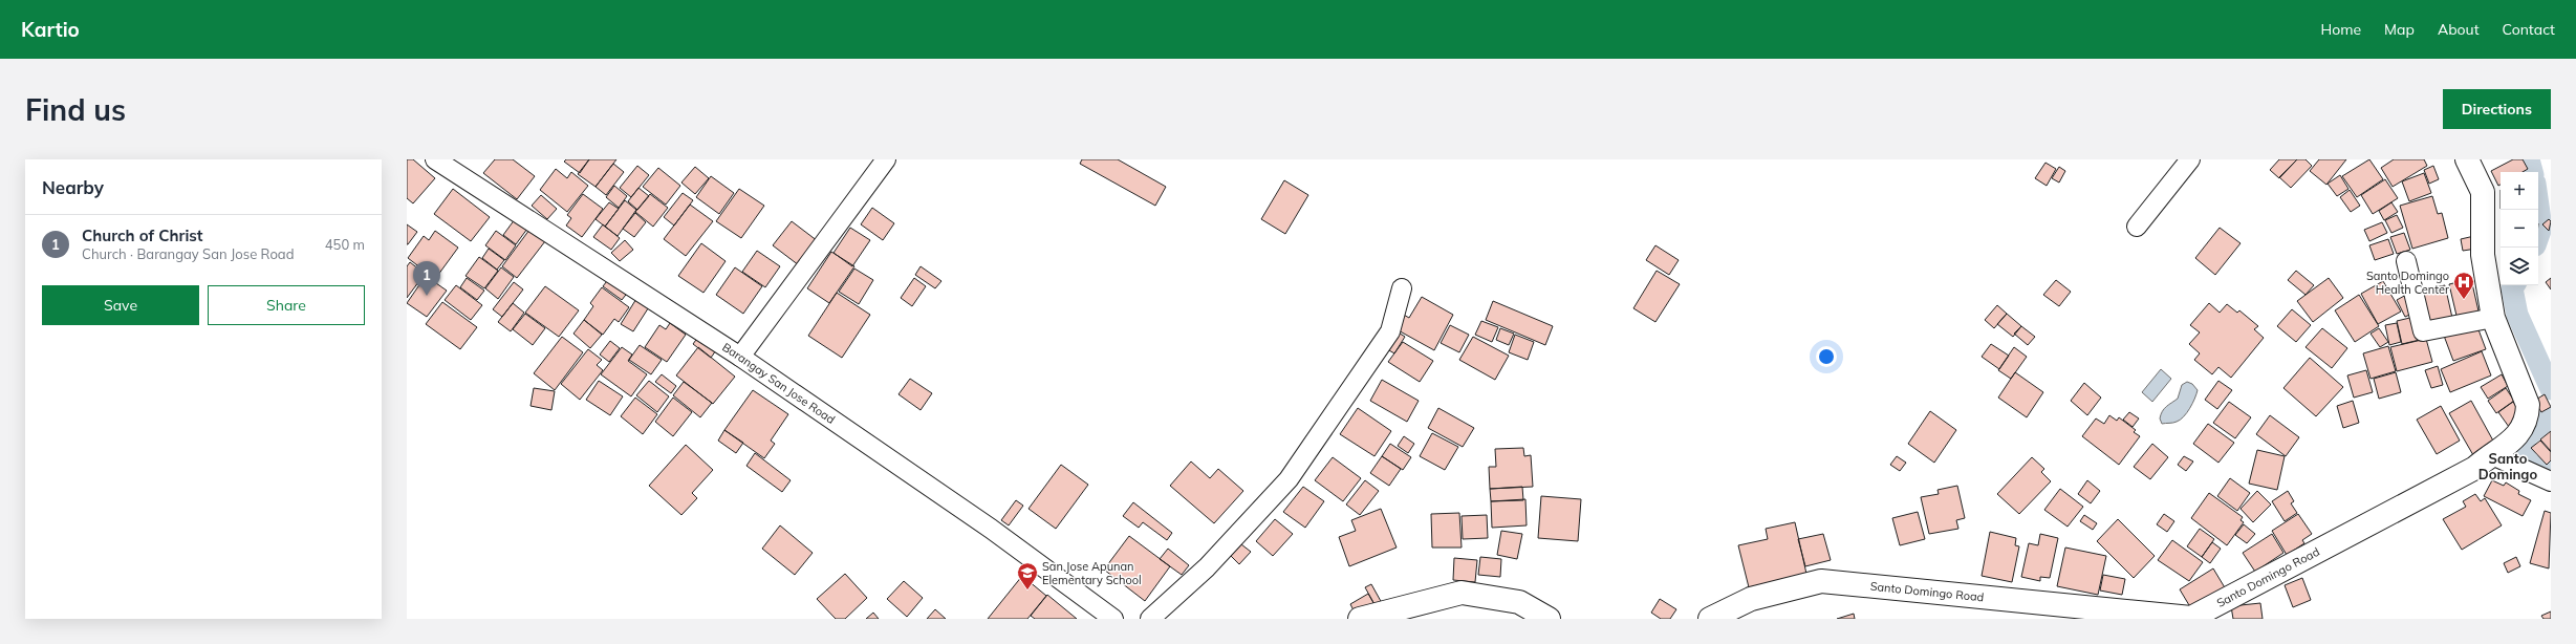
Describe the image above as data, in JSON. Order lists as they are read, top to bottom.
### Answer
{
  "streets": {
    "street": ["Barangay San Jose Road", "Santo Domingo Road"]
  },
  "districts": ["Santo Domingo"],
  "places": {
    "hospital": ["Santo Domingo Health Center"],
    "school or university": ["San Jose Apunan Elementary School"]
  },
  "page": {
    "header": "Kartio",
    "nav": [
      "Home",
      "Map",
      "About",
      "Contact"
    ],
    "buttons": [
      "Directions",
      ["Save", "Share"]
    ],
    "title": "Find us",
    "heading": "Nearby",
    "map_buttons": ["+", "−"],
    "list": [
      {
        "mark": "1",
        "name": "Church of Christ",
        "note": "Church · Barangay San Jose Road",
        "value": "450 m"
      }
    ],
    "pins": "1"
  }
}
